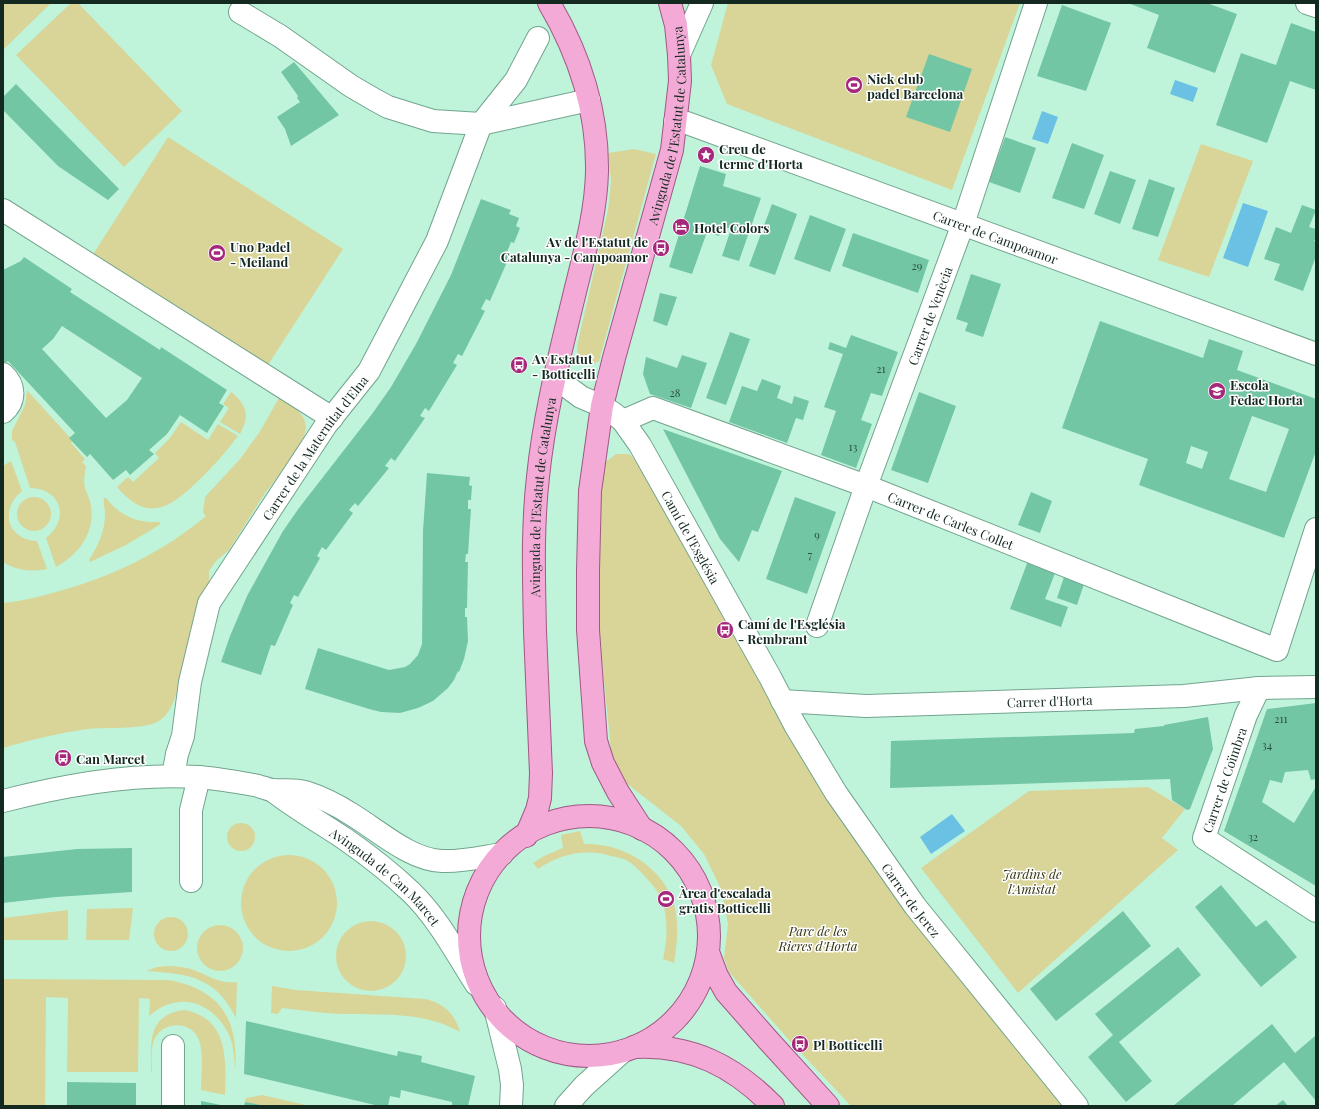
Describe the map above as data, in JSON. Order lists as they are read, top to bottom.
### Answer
{
  "streets": {
    "main road": ["Avinguda de l'Estatut de Catalunya"],
    "street": [
      "Carrer de Campoamor",
      "Carrer de Venècia",
      "Carrer de la Maternitat d'Elna",
      "Carrer de Carles Collet",
      "Camí de l'Església",
      "Carrer d'Horta",
      "Carrer de Coïmbra",
      "Avinguda de Can Marcet",
      "Carrer de Jerez"
    ]
  },
  "crossings": [
    ["Avinguda de l'Estatut de Catalunya", "Carrer de Campoamor"],
    ["Avinguda de l'Estatut de Catalunya", "Camí de l'Església"],
    ["Carrer de Campoamor", "Carrer de Venècia"],
    ["Carrer de Venècia", "Carrer de Carles Collet"],
    ["Carrer de la Maternitat d'Elna", "Avinguda de Can Marcet"],
    ["Carrer de Carles Collet", "Camí de l'Església"],
    ["Camí de l'Església", "Carrer de Jerez"],
    ["Carrer d'Horta", "Carrer de Coïmbra"],
    ["Carrer d'Horta", "Carrer de Jerez"]
  ],
  "parks": ["Jardins de l'Amistat", "Parc de les Rieres d'Horta"],
  "places": {
    "sports": ["Nick club padel Barcelona", "Uno Padel - Meiland", "Àrea d'escalada gratis Botticelli"],
    "place": ["Creu de terme d'Horta"],
    "hotel": ["Hotel Colors"],
    "bus stop": [
      "Av de l'Estatut de Catalunya - Campoamor",
      "Av Estatut - Botticelli",
      "Camí de l'Església - Rembrant",
      "Can Marcet",
      "Pl Botticelli"
    ],
    "school or university": ["Escola Fedac Horta"]
  },
  "house_numbers": [
    "29",
    "21",
    "28",
    "13",
    "9",
    "7",
    "211",
    "34",
    "32"
  ]
}
